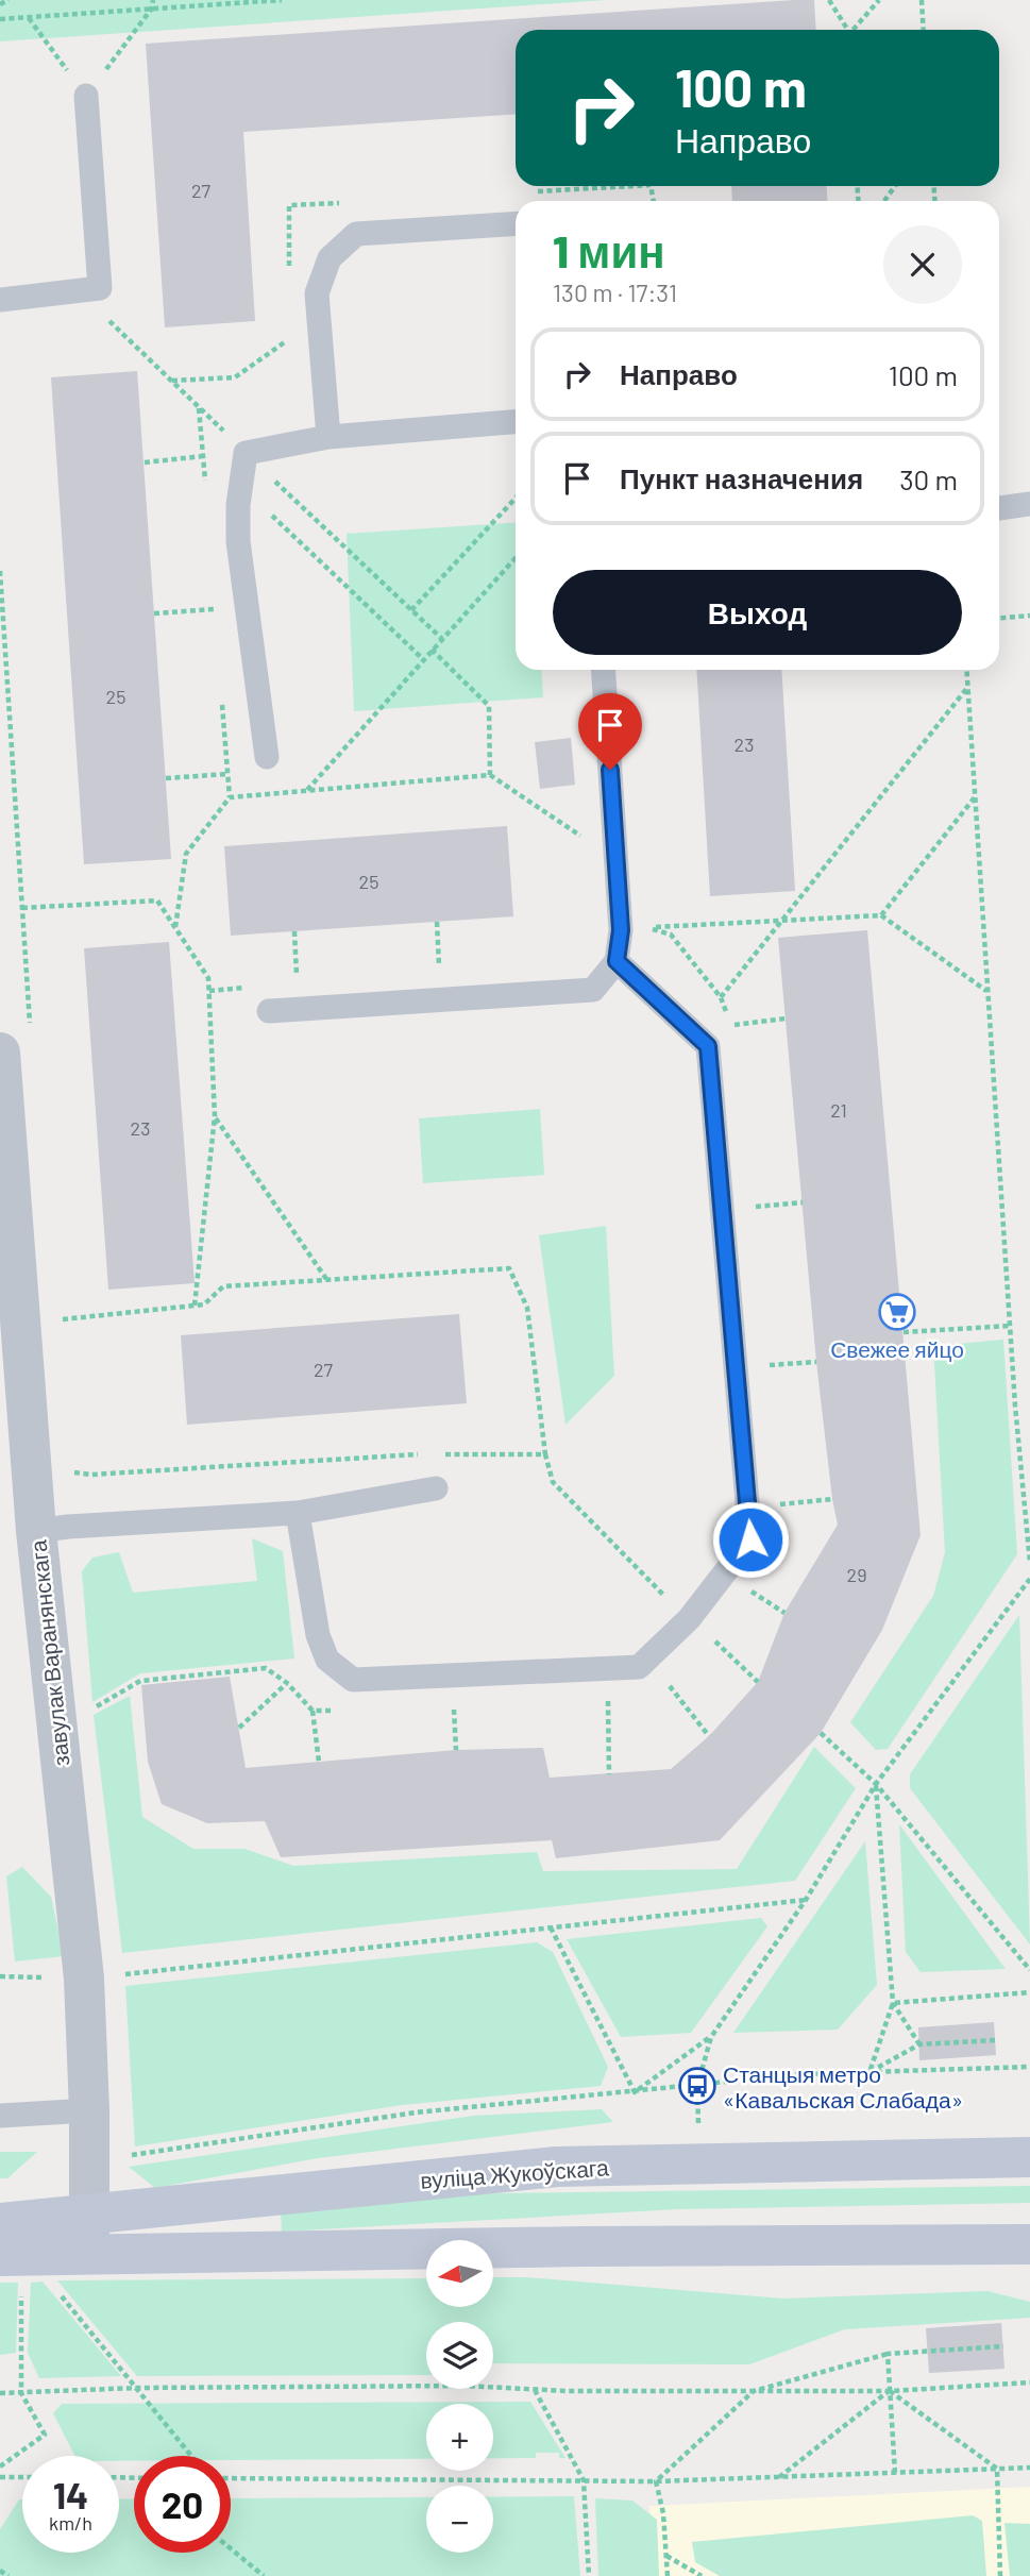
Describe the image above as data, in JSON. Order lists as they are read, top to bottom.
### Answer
{
  "streets": {
    "main road": ["вуліца Жукоўскага"],
    "street": ["завулак Варанянскага"]
  },
  "crossings": [
    ["завулак Варанянскага", "вуліца Жукоўскага"]
  ],
  "places": {
    "supermarket": ["Свежее яйцо"],
    "bus stop": ["Станцыя метро «Кавальская Слабада»"]
  },
  "house_numbers": [
    "27",
    "25",
    "23",
    "25",
    "21",
    "23",
    "27",
    "29"
  ],
  "north": "left",
  "page": {
    "turn": ["100 m", "Направо"],
    "heading": ["1 мин", "130 m · 17:31"],
    "list": [
      {
        "name": "Направо",
        "value": "100 m"
      },
      {
        "name": "Пункт назначения",
        "value": "30 m"
      }
    ],
    "buttons": "Выход",
    "map_buttons": ["+", "−"],
    "speed": "14 km/h",
    "limit": "20"
  }
}
